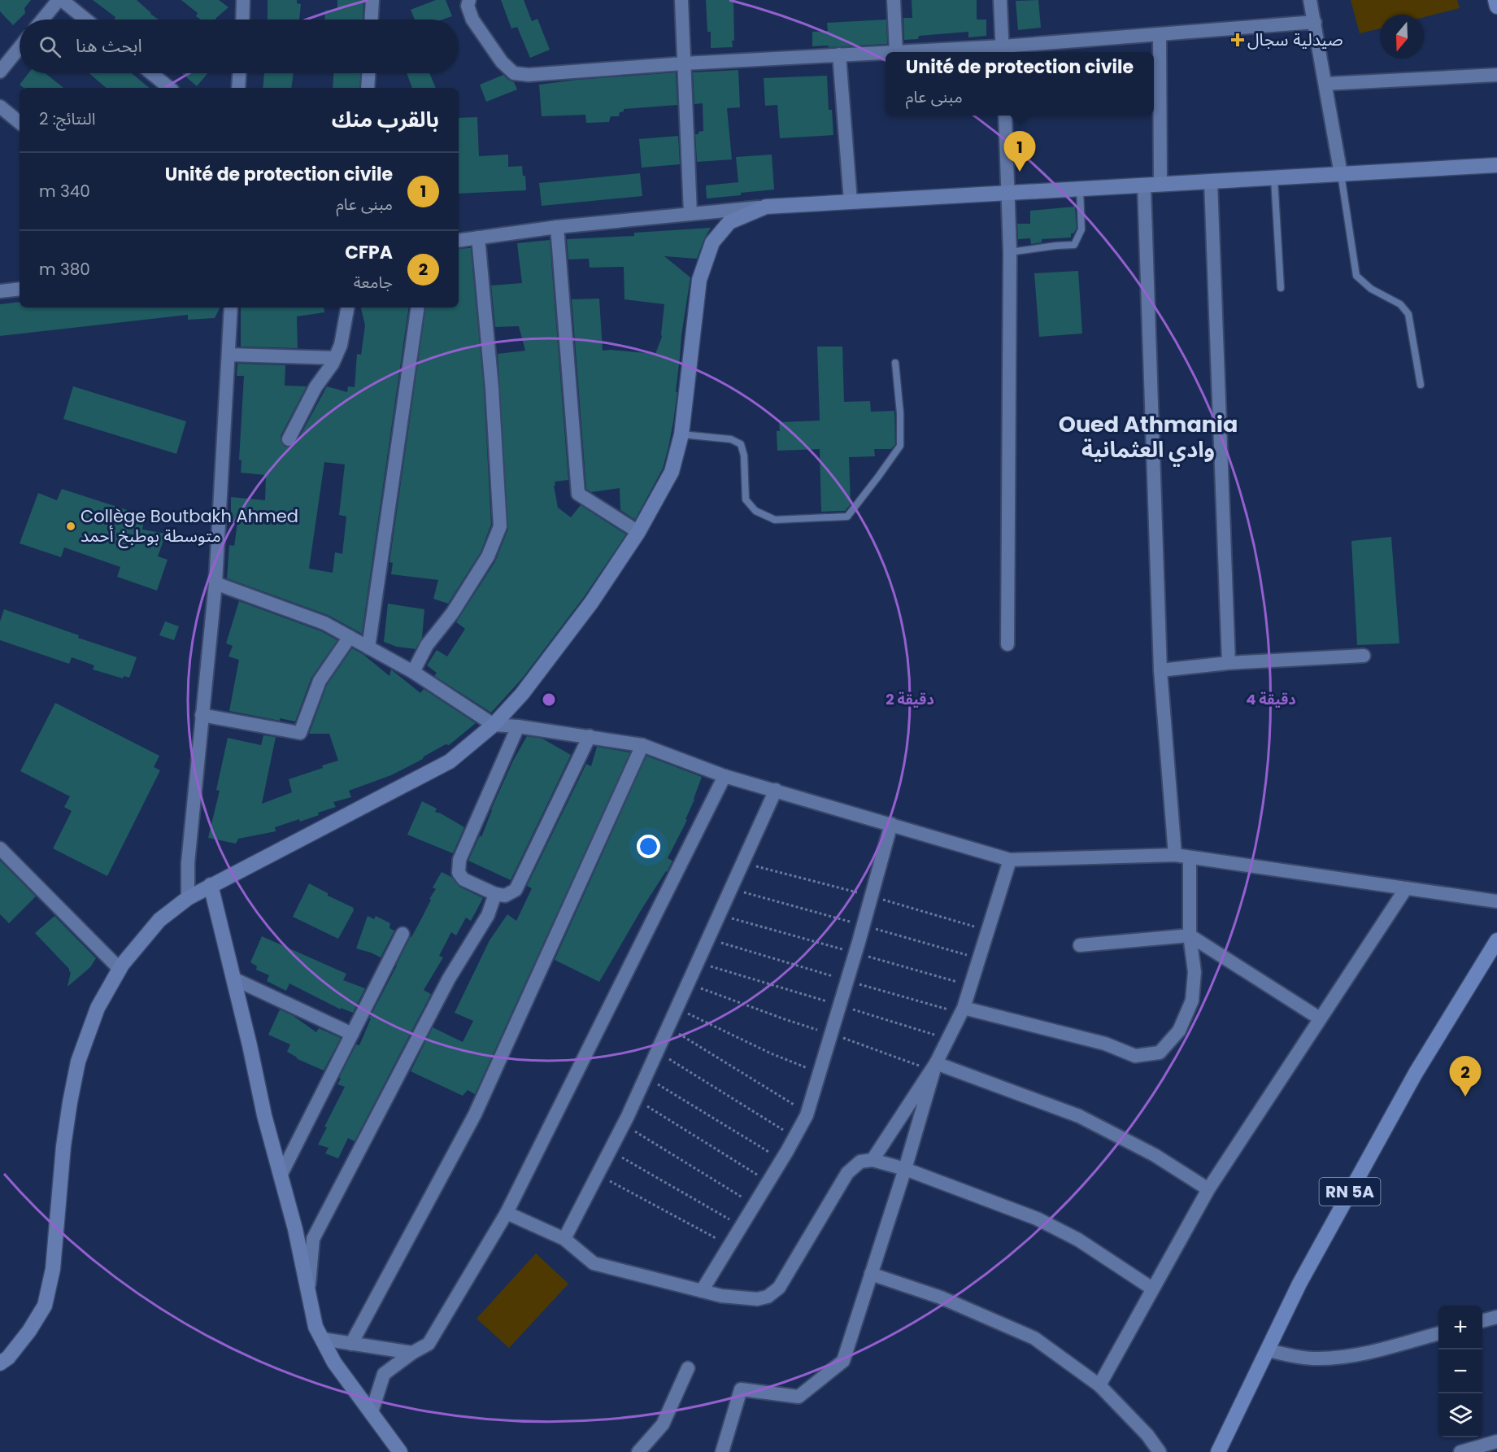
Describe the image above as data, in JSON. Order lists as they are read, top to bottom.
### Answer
{
  "streets": {
    "main road": ["RN 5A"]
  },
  "districts": ["Oued Athmania وادي العثمانية"],
  "places": {
    "health": ["صيدلية سجال"],
    "other": ["Collège Boutbakh Ahmed متوسطة بوطبخ أحمد"]
  },
  "north": "bottom",
  "page": {
    "search": "ابحث هنا",
    "popup": ["Unité de protection civile", "مبنى عام"],
    "heading": ["بالقرب منك", "النتائج: 2"],
    "pins": ["1", "2"],
    "list": [
      {
        "mark": "1",
        "name": "Unité de protection civile",
        "note": "مبنى عام",
        "value": "340 m"
      },
      {
        "mark": "2",
        "name": "CFPA",
        "note": "جامعة",
        "value": "380 m"
      }
    ],
    "map_buttons": ["+", "−"]
  },
  "rings": ["2 دقيقة", "4 دقيقة"]
}
